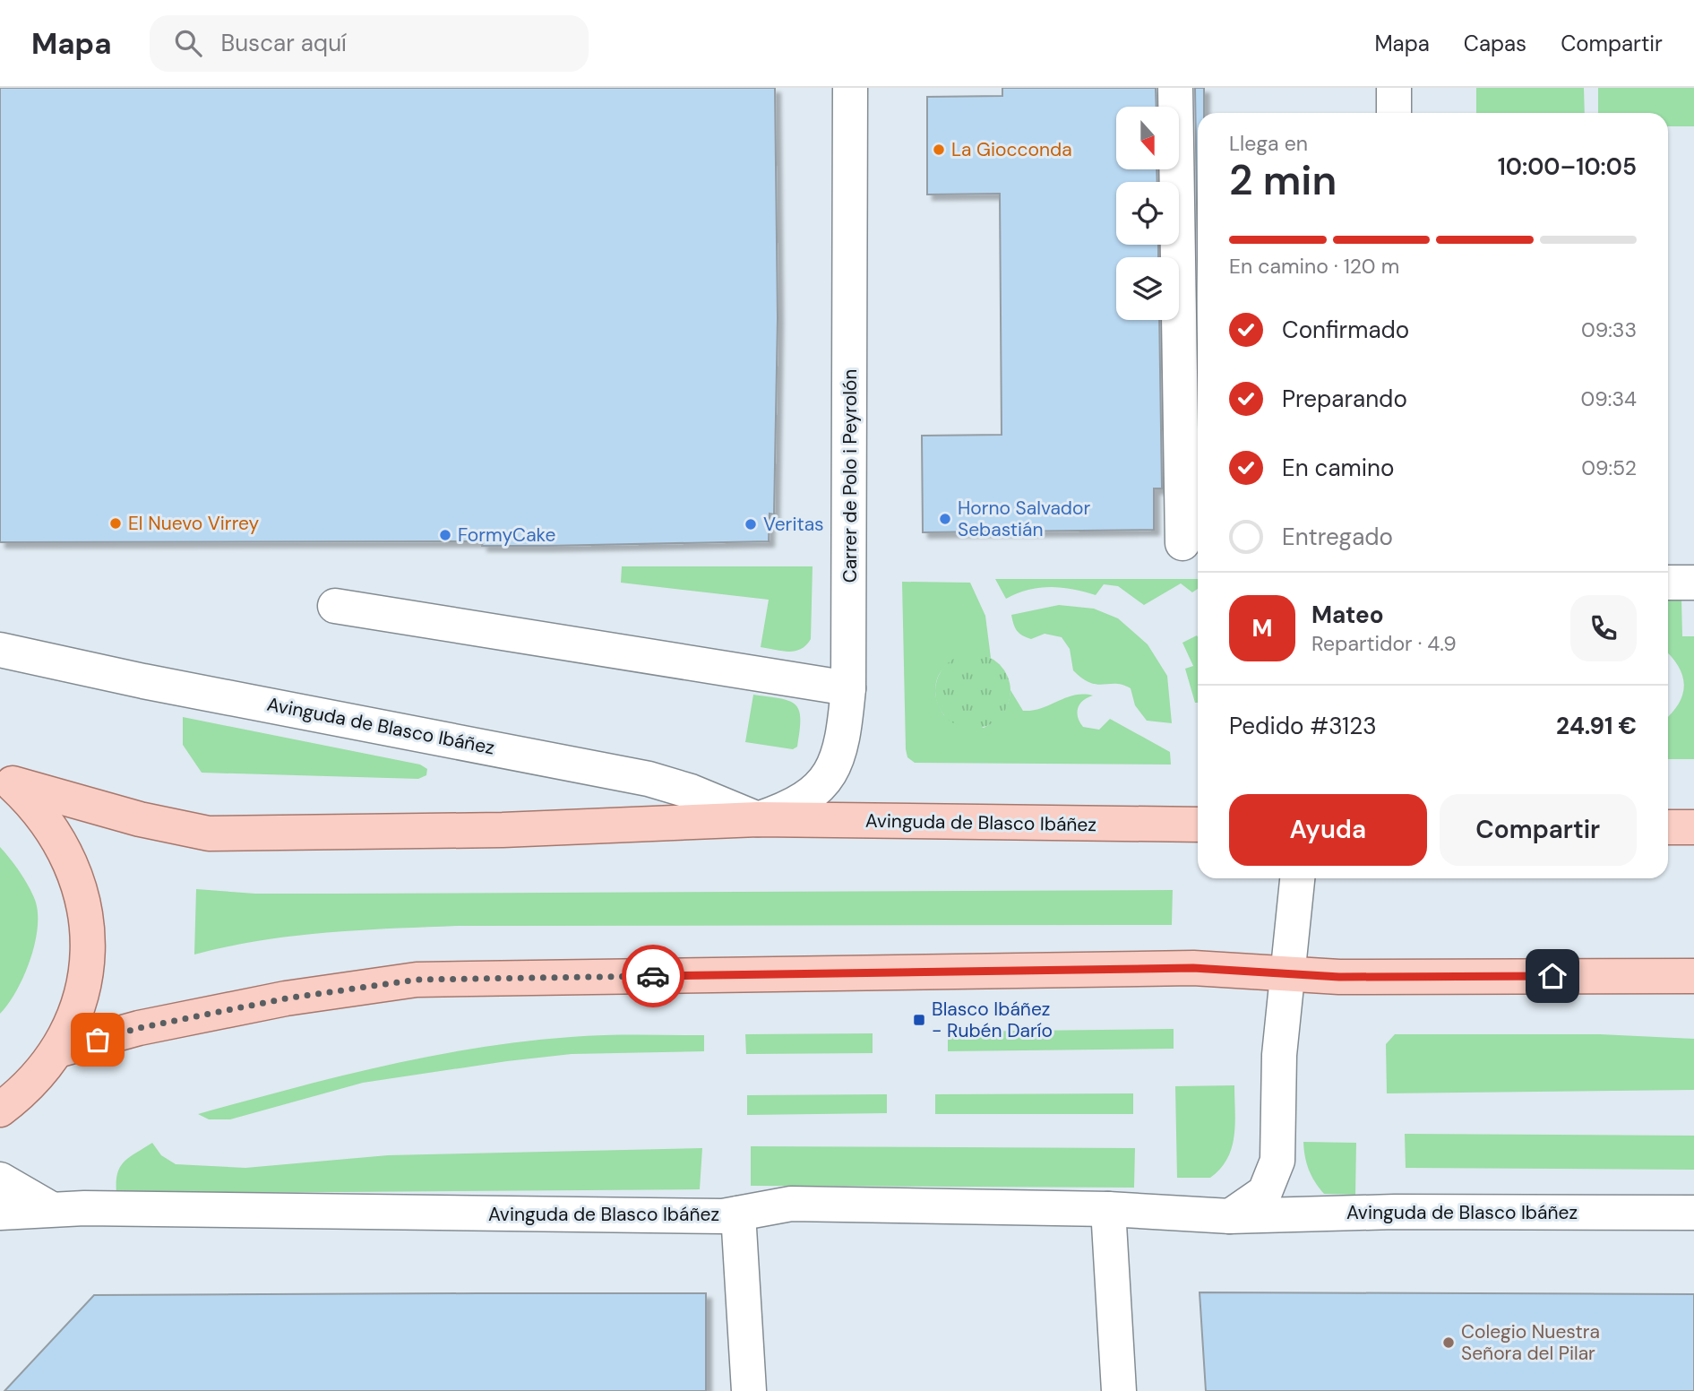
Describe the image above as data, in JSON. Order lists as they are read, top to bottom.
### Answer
{
  "streets": {
    "main road": ["Avinguda de Blasco Ibáñez"],
    "street": ["Carrer de Polo i Peyrolón"]
  },
  "crossings": [
    ["Carrer de Polo i Peyrolón", "Avinguda de Blasco Ibáñez"]
  ],
  "places": {
    "other": [
      "La Giocconda",
      "Horno Salvador Sebastián",
      "El Nuevo Virrey",
      "Veritas",
      "FormyCake",
      "Colegio Nuestra Señora del Pilar"
    ],
    "transit": ["Blasco Ibáñez - Rubén Darío"]
  },
  "north": "bottom",
  "page": {
    "header": "Mapa",
    "search": "Buscar aquí",
    "nav": ["Mapa", "Capas", "Compartir"],
    "heading": ["2 min", "Llega en", "10:00–10:05"],
    "panel": [
      "Mateo",
      "Repartidor · 4.9",
      "Pedido #3123",
      "24.91 €"
    ],
    "bar": "En camino · 120 m",
    "list": [
      ["Confirmado", "09:33"],
      ["Preparando", "09:34"],
      ["En camino", "09:52"],
      "Entregado"
    ],
    "round": "M",
    "buttons": ["Ayuda", "Compartir"]
  }
}
